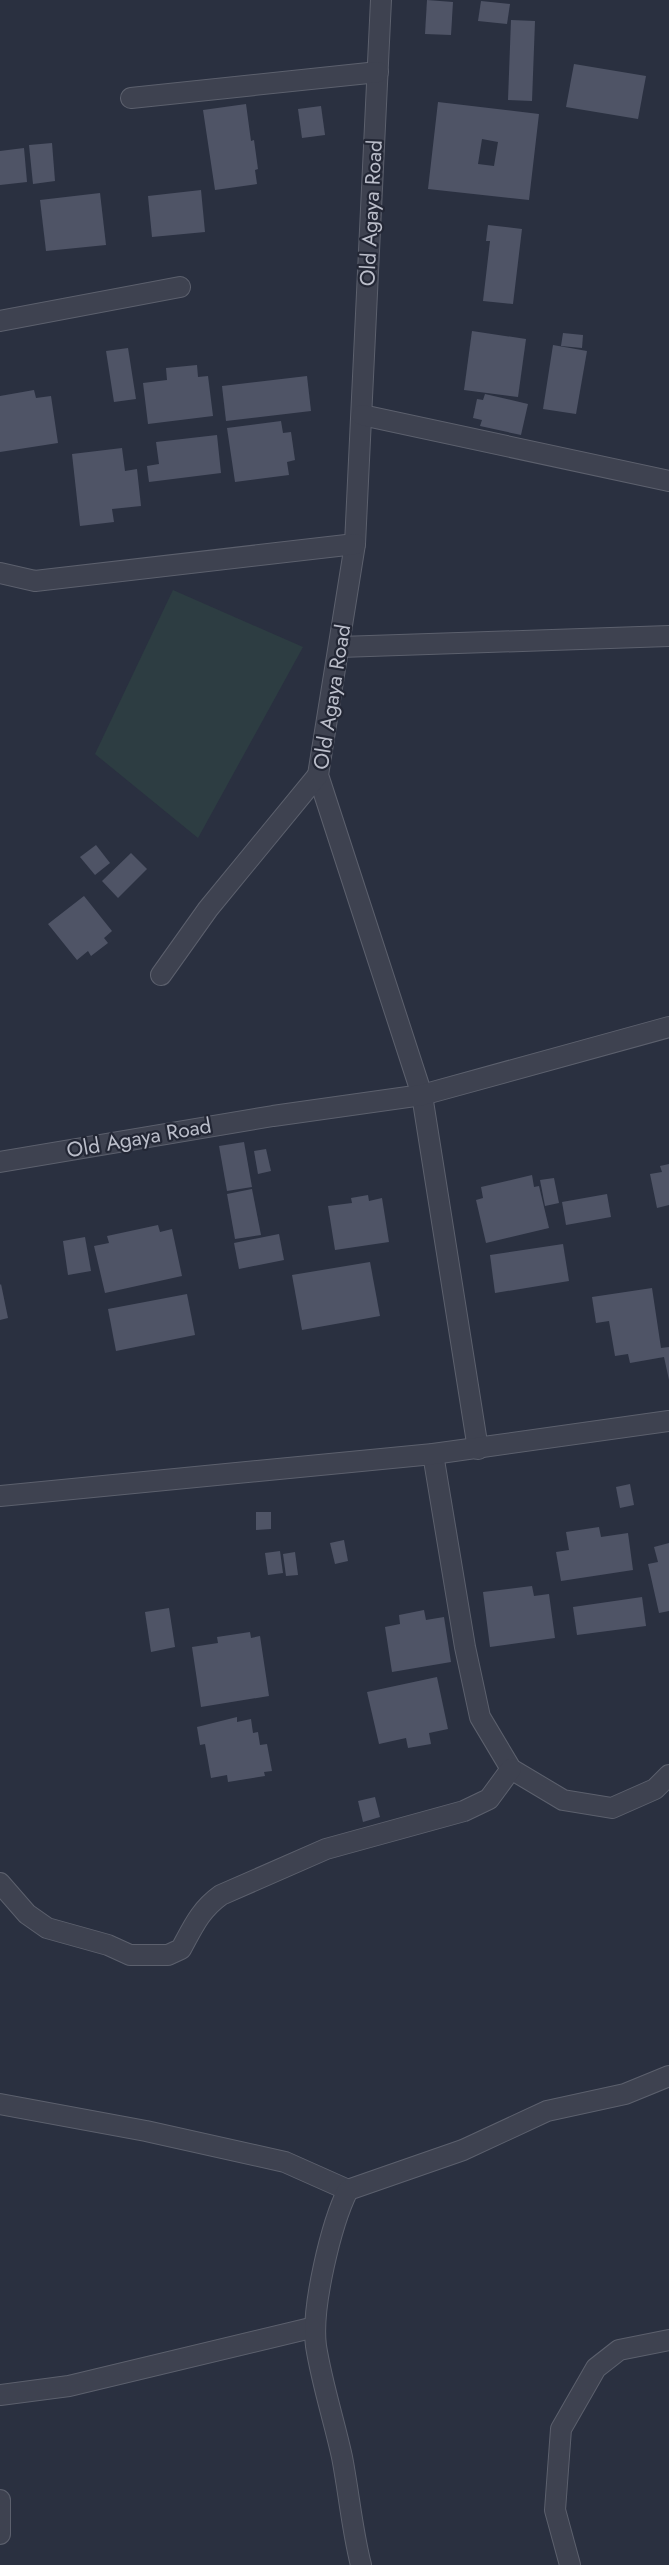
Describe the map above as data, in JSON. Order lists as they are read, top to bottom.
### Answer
{
  "streets": {
    "street": ["Old Agaya Road"]
  }
}
